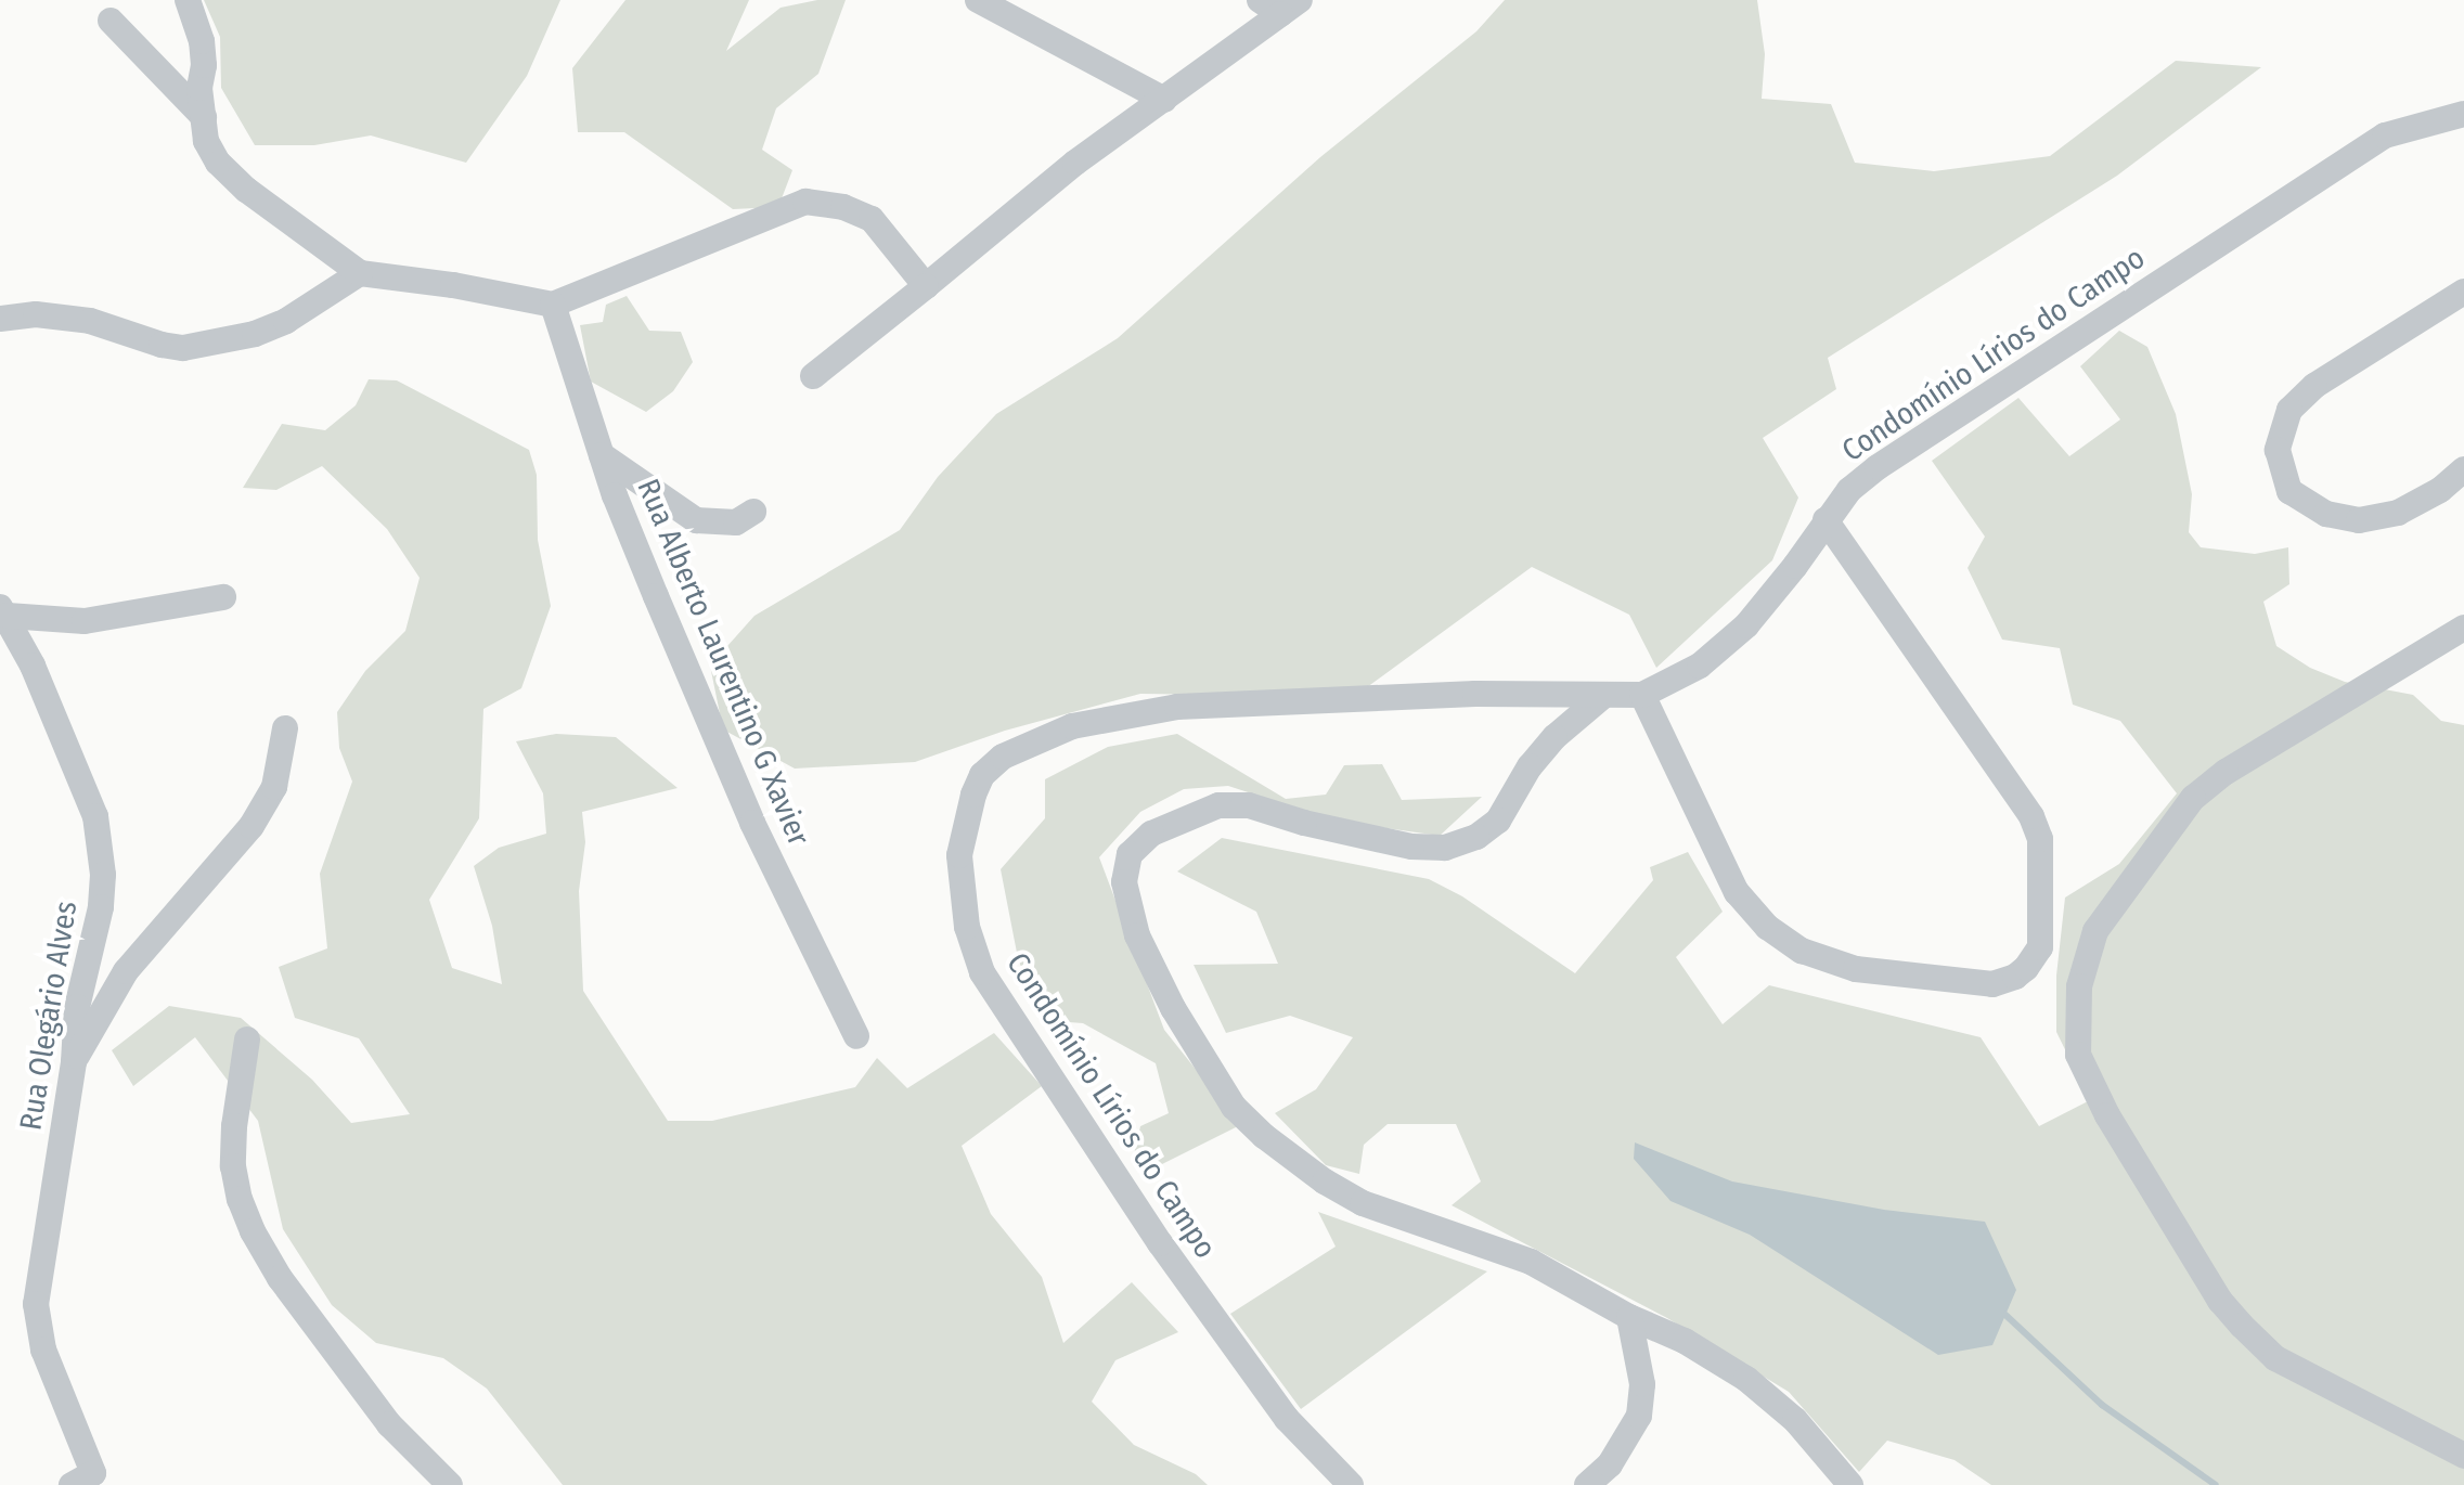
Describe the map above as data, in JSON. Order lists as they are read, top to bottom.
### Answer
{
  "streets": {
    "street": ["Condomínio Lírios do Campo", "Rua Alberto Laurentino G Xavier", "Rua Olegário Alves"]
  }
}
